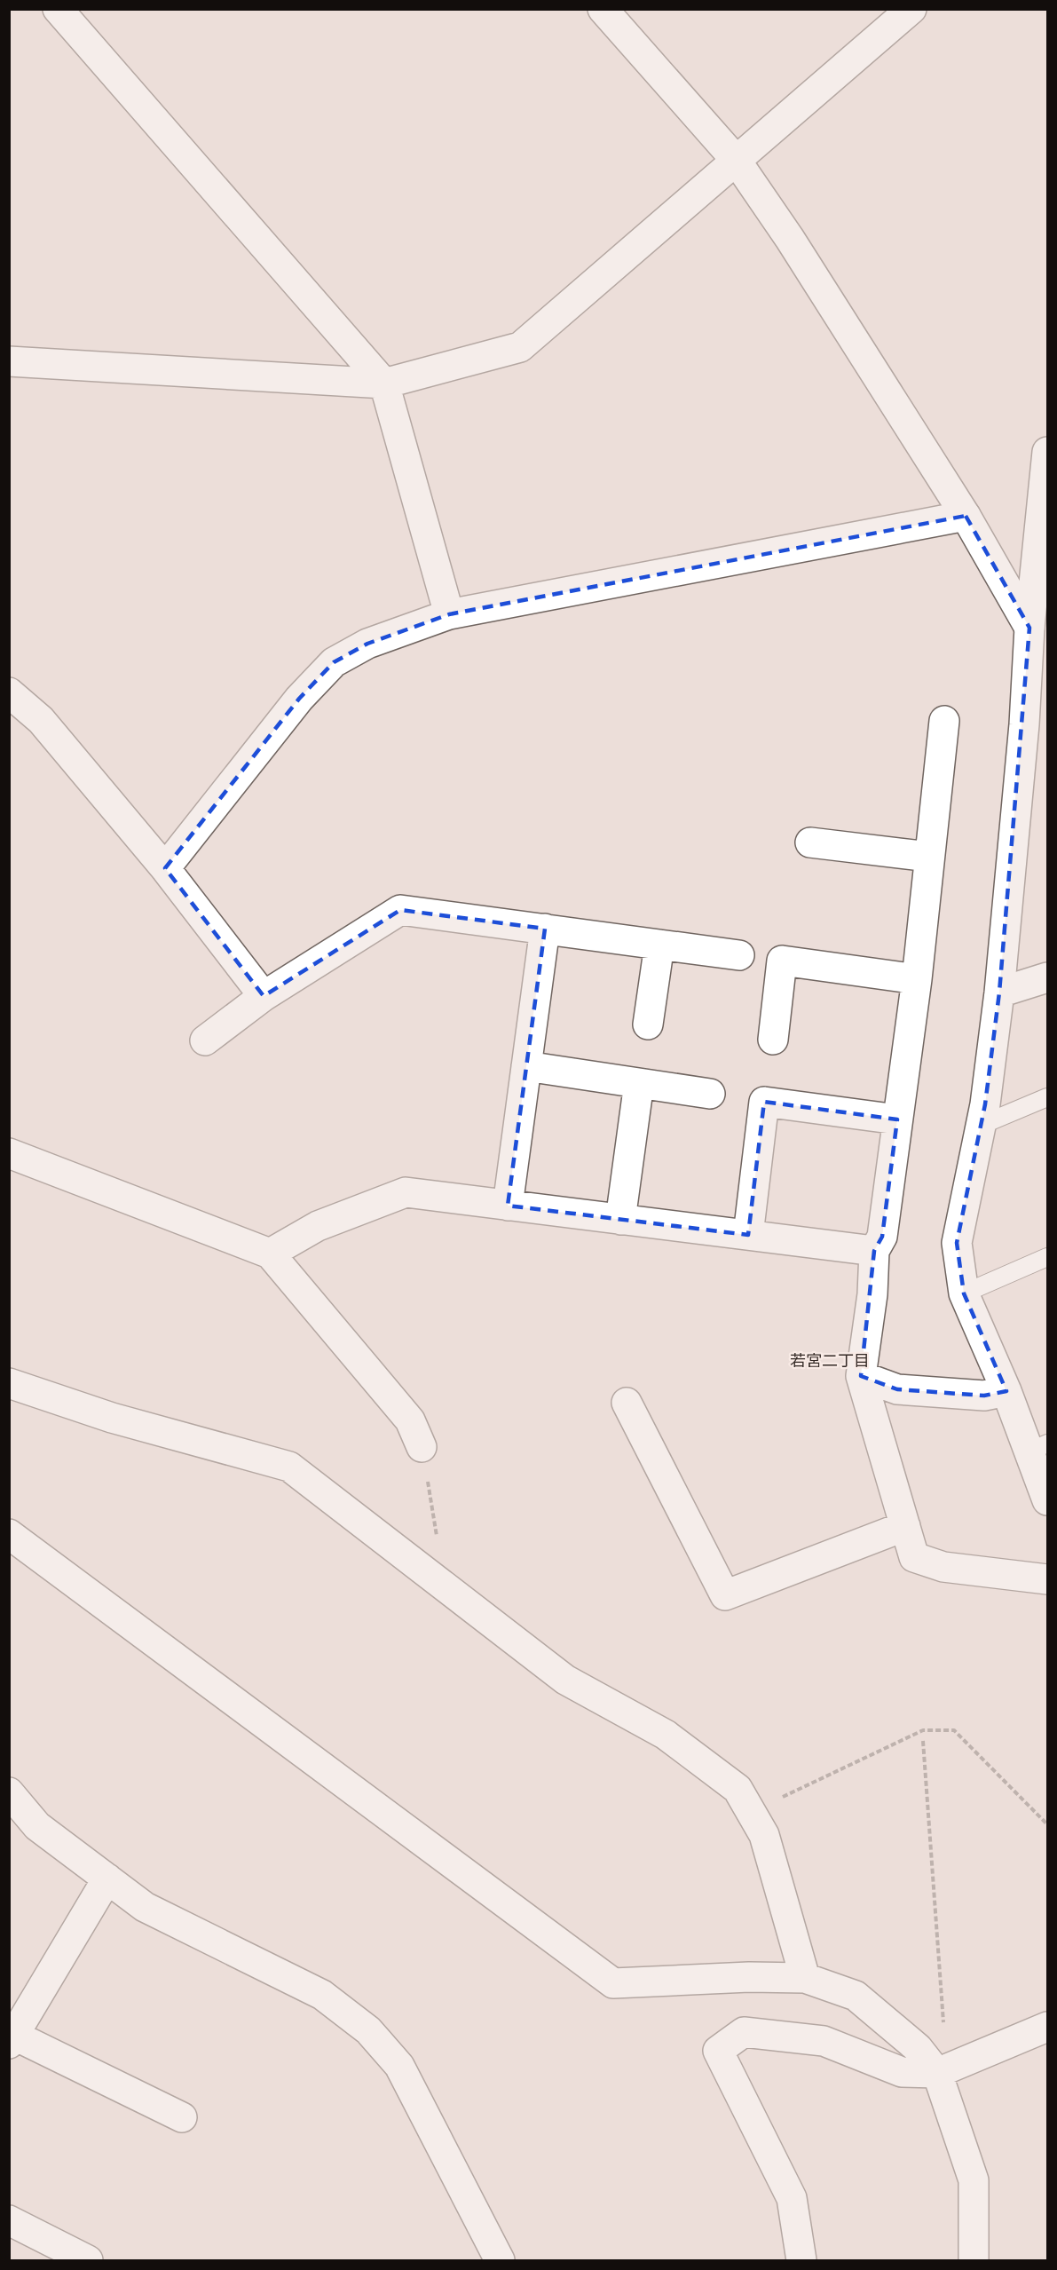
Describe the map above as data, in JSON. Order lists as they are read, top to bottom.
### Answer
{
  "districts": ["若宮二丁目"]
}
